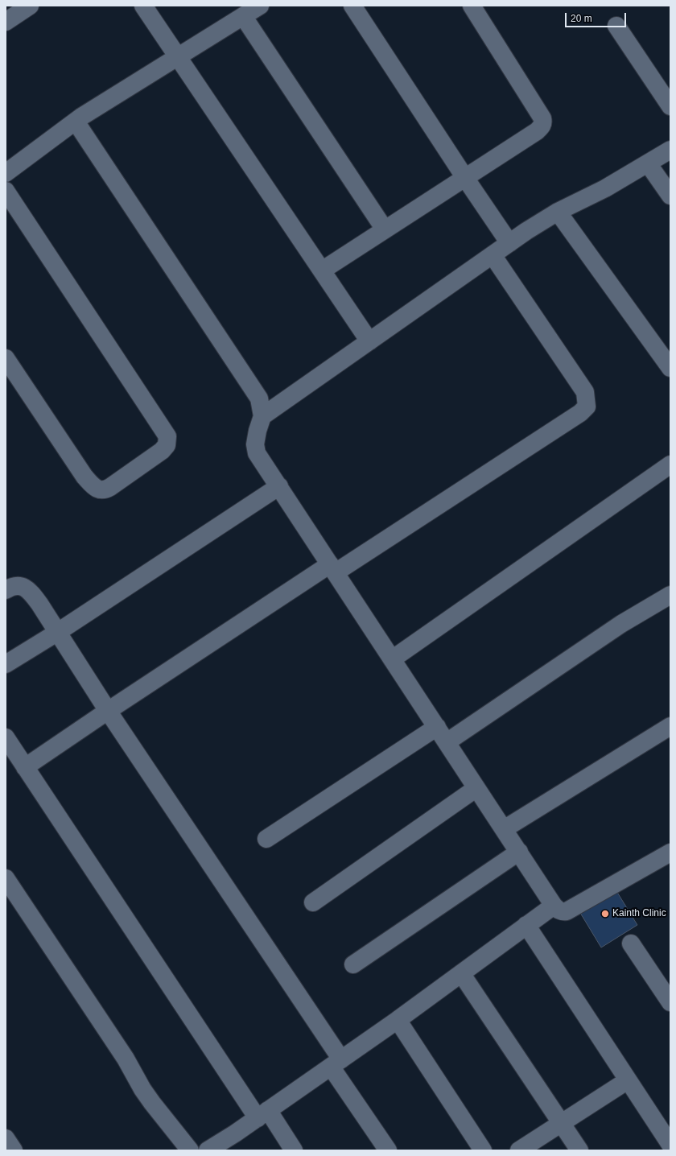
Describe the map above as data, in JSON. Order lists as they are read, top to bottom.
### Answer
{
  "places": ["Kainth Clinic"],
  "scale_bar": "20 m"
}
